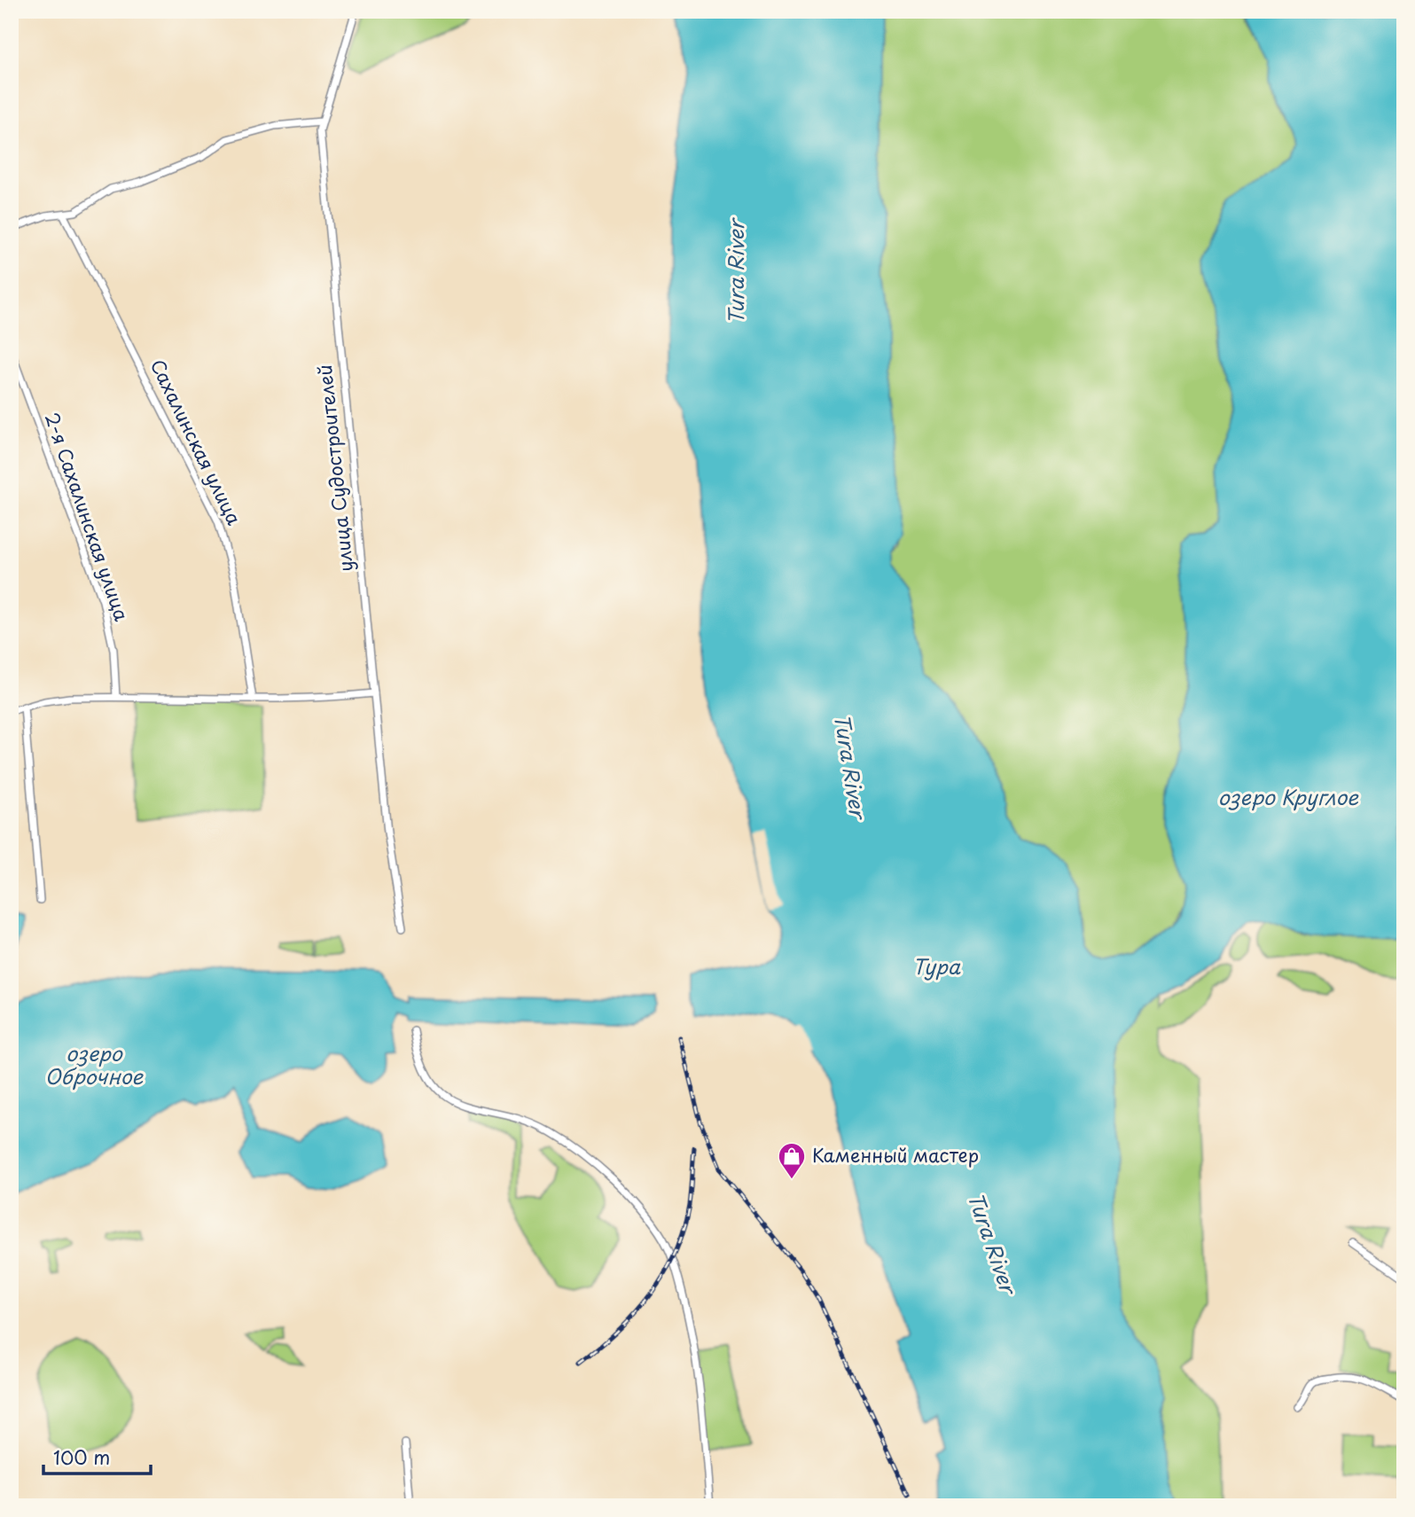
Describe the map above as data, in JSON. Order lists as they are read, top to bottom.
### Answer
{
  "streets": {
    "street": ["Сахалинская улица", "улица Судостроителей", "2-я Сахалинская улица"]
  },
  "water": [
    "Tura River",
    "озеро Круглое",
    "Тура",
    "озеро Оброчное"
  ],
  "places": {
    "shop": ["Каменный мастер"]
  },
  "scale_bar": "100 m"
}
